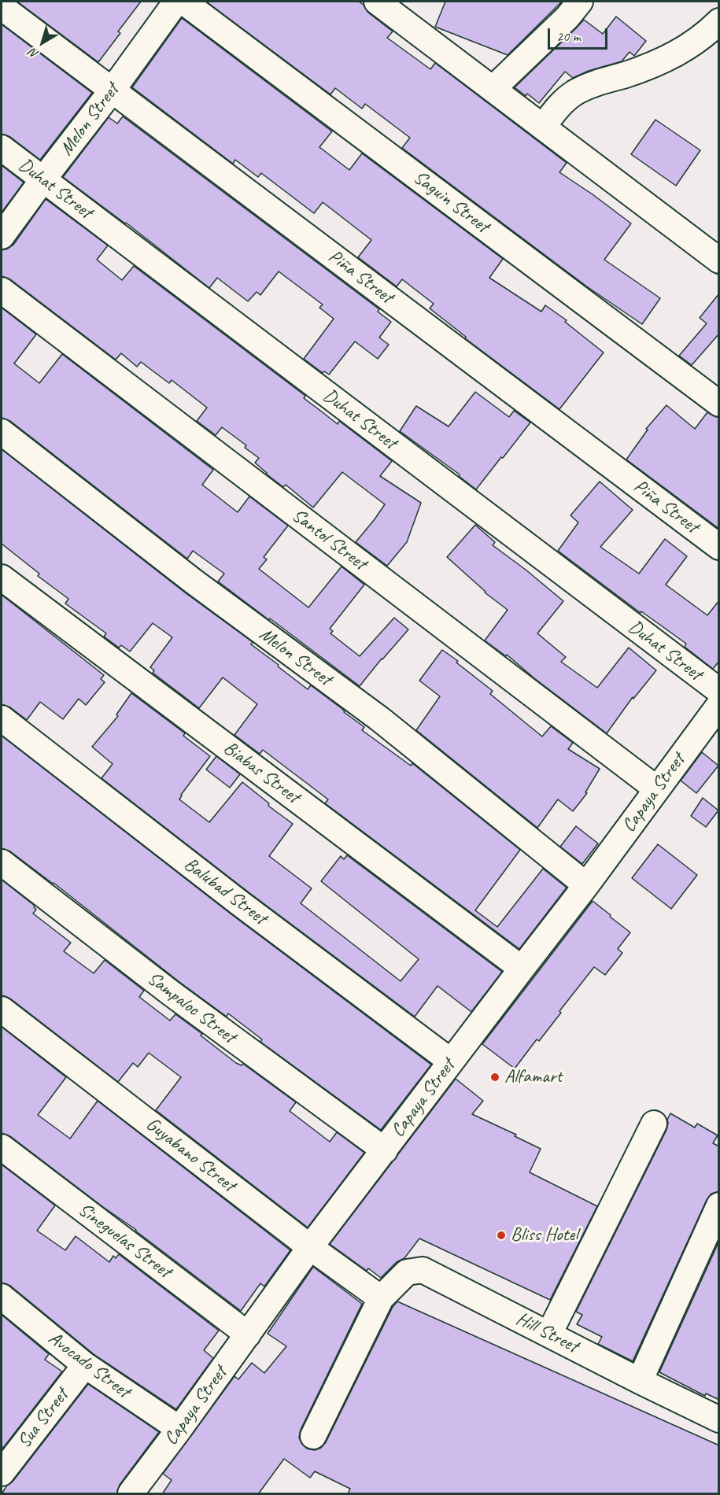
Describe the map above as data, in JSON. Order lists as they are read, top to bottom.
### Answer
{
  "streets": {
    "street": [
      "Melon Street",
      "Duhat Street",
      "Saguin Street",
      "Piña Street",
      "Santol Street",
      "Biabas Street",
      "Capaya Street",
      "Balubad Street",
      "Sampaloc Street",
      "Guyabano Street",
      "Sineguelas Street",
      "Hill Street",
      "Avocado Street",
      "Sua Street"
    ]
  },
  "crossings": [
    ["Melon Street", "Duhat Street"],
    ["Melon Street", "Piña Street"],
    ["Melon Street", "Capaya Street"],
    ["Santol Street", "Capaya Street"],
    ["Biabas Street", "Capaya Street"],
    ["Capaya Street", "Balubad Street"],
    ["Capaya Street", "Sampaloc Street"],
    ["Capaya Street", "Guyabano Street"],
    ["Capaya Street", "Sineguelas Street"],
    ["Capaya Street", "Avocado Street"],
    ["Guyabano Street", "Hill Street"],
    ["Avocado Street", "Sua Street"]
  ],
  "places": ["Alfamart", "Bliss Hotel"],
  "scale_bar": "20 m",
  "north": "bottom left"
}
